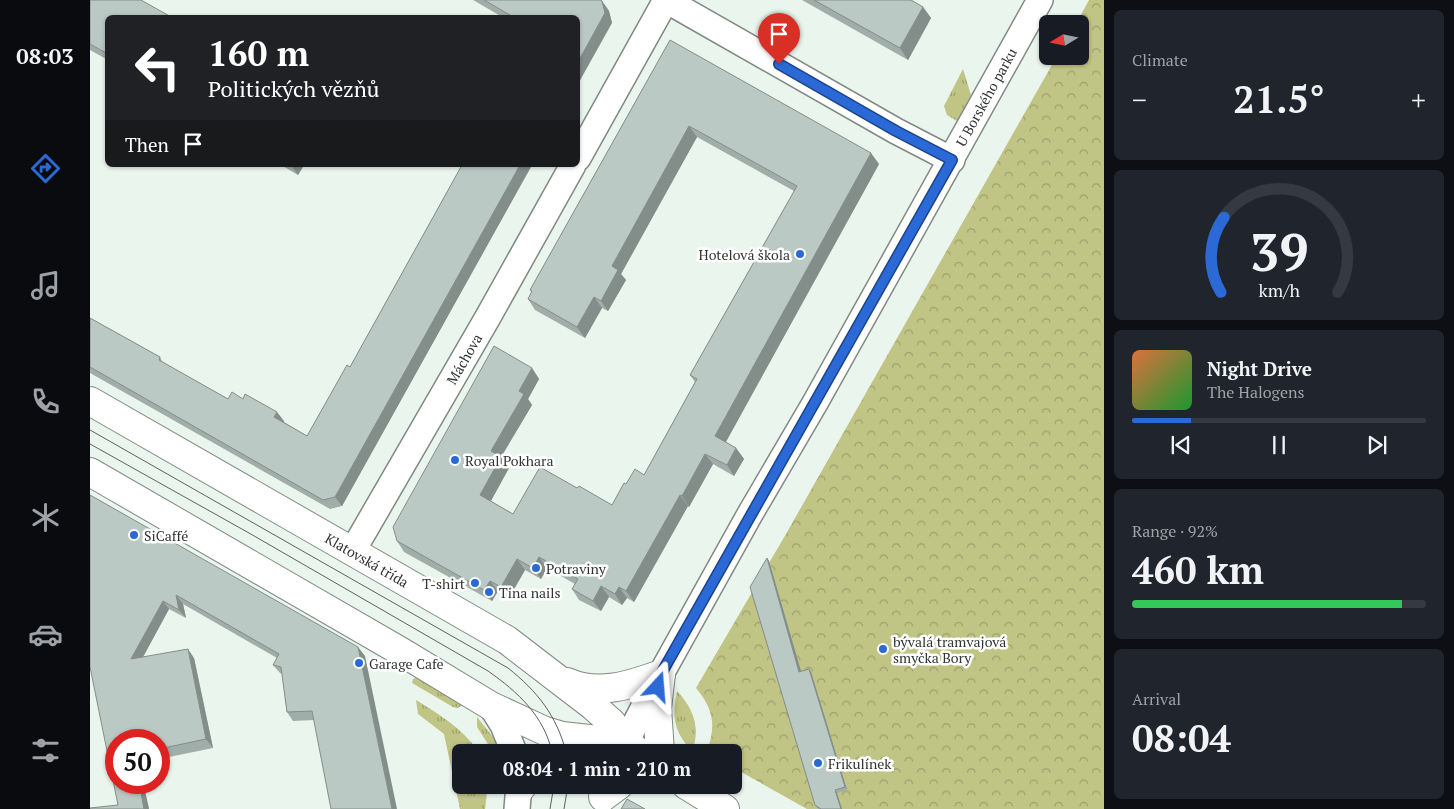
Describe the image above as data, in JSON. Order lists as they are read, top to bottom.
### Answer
{
  "streets": {
    "main road": ["Klatovská třída"],
    "street": ["U Borského parku", "Máchova"]
  },
  "crossings": [
    ["Máchova", "Klatovská třída"]
  ],
  "places": [
    "Hotelová škola",
    "Royal Pokhara",
    "SiCaffé",
    "Potraviny",
    "T-shirt",
    "Tina nails",
    "bývalá tramvajová smyčka Bory",
    "Garage Cafe",
    "Frikulínek"
  ],
  "north": "left",
  "page": {
    "tabs": "08:03",
    "tile": [
      "Climate",
      ["Range · 92%", "460 km"],
      ["Arrival", "08:04"]
    ],
    "turn": ["160 m", "Politických vězňů"],
    "heat": ["−", "21.5°", "+"],
    "then": "Then",
    "song": ["Night Drive", "The Halogens"],
    "limit": "50",
    "trip": "08:04 · 1 min · 210 m",
    "gauge": ["39", "km/h"]
  }
}
